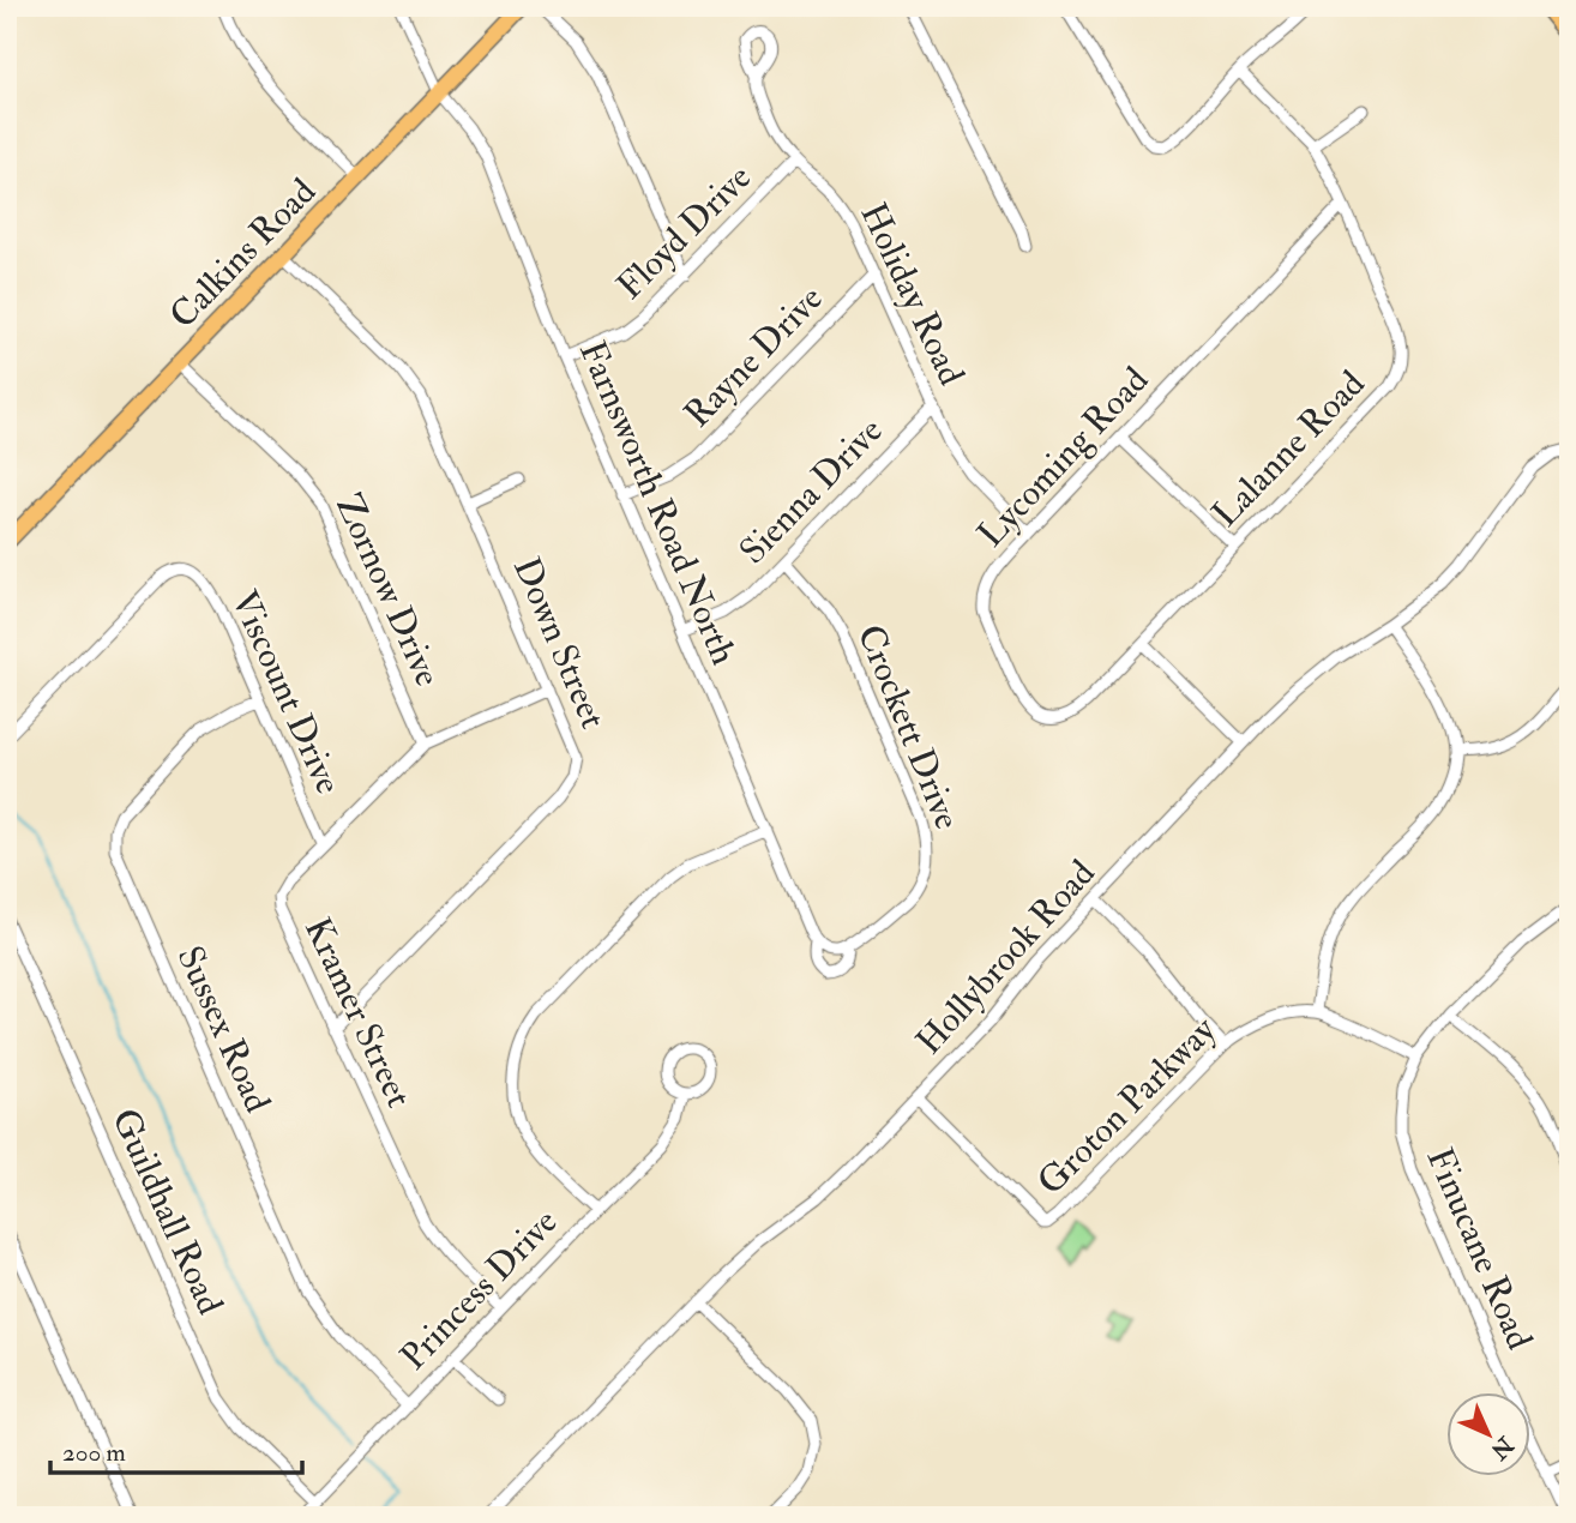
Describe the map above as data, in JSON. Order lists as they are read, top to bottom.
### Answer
{
  "streets": {
    "main road": ["Calkins Road"],
    "street": [
      "Floyd Drive",
      "Holiday Road",
      "Rayne Drive",
      "Lalanne Road",
      "Lycoming Road",
      "Sienna Drive",
      "Farnsworth Road North",
      "Zornow Drive",
      "Down Street",
      "Viscount Drive",
      "Crockett Drive",
      "Hollybrook Road",
      "Kramer Street",
      "Sussex Road",
      "Groton Parkway",
      "Guildhall Road",
      "Finucane Road",
      "Princess Drive"
    ]
  },
  "crossings": [
    ["Floyd Drive", "Holiday Road"],
    ["Floyd Drive", "Farnsworth Road North"],
    ["Calkins Road", "Farnsworth Road North"],
    ["Calkins Road", "Zornow Drive"],
    ["Calkins Road", "Down Street"],
    ["Holiday Road", "Rayne Drive"],
    ["Holiday Road", "Lycoming Road"],
    ["Holiday Road", "Sienna Drive"],
    ["Rayne Drive", "Farnsworth Road North"],
    ["Lalanne Road", "Lycoming Road"],
    ["Sienna Drive", "Farnsworth Road North"],
    ["Sienna Drive", "Crockett Drive"],
    ["Farnsworth Road North", "Crockett Drive"],
    ["Zornow Drive", "Kramer Street"],
    ["Down Street", "Kramer Street"],
    ["Viscount Drive", "Kramer Street"],
    ["Viscount Drive", "Sussex Road"],
    ["Hollybrook Road", "Groton Parkway"],
    ["Kramer Street", "Princess Drive"],
    ["Sussex Road", "Princess Drive"],
    ["Groton Parkway", "Finucane Road"],
    ["Guildhall Road", "Princess Drive"]
  ],
  "scale_bar": "200 m",
  "north": "bottom right"
}
